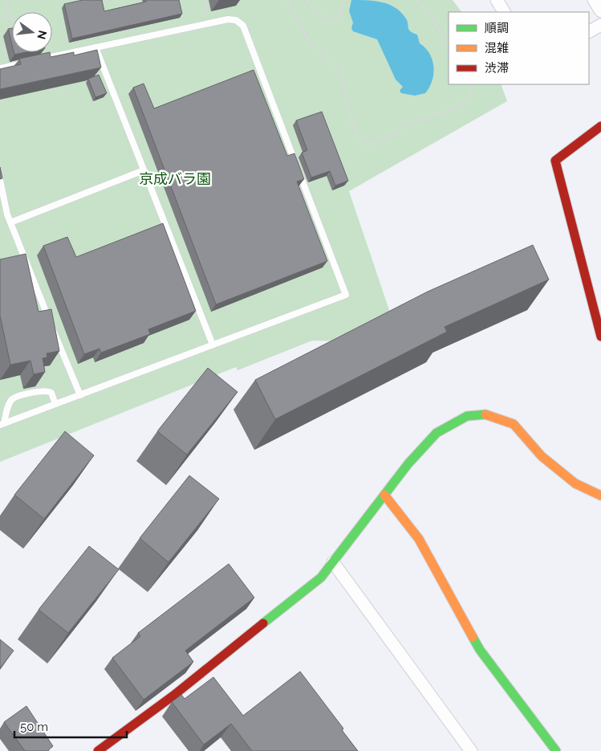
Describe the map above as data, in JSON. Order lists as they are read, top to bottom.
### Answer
{
  "parks": ["京成バラ園"],
  "legend": ["順調", "混雑", "渋滞"],
  "scale_bar": "50 m",
  "north": "right"
}
